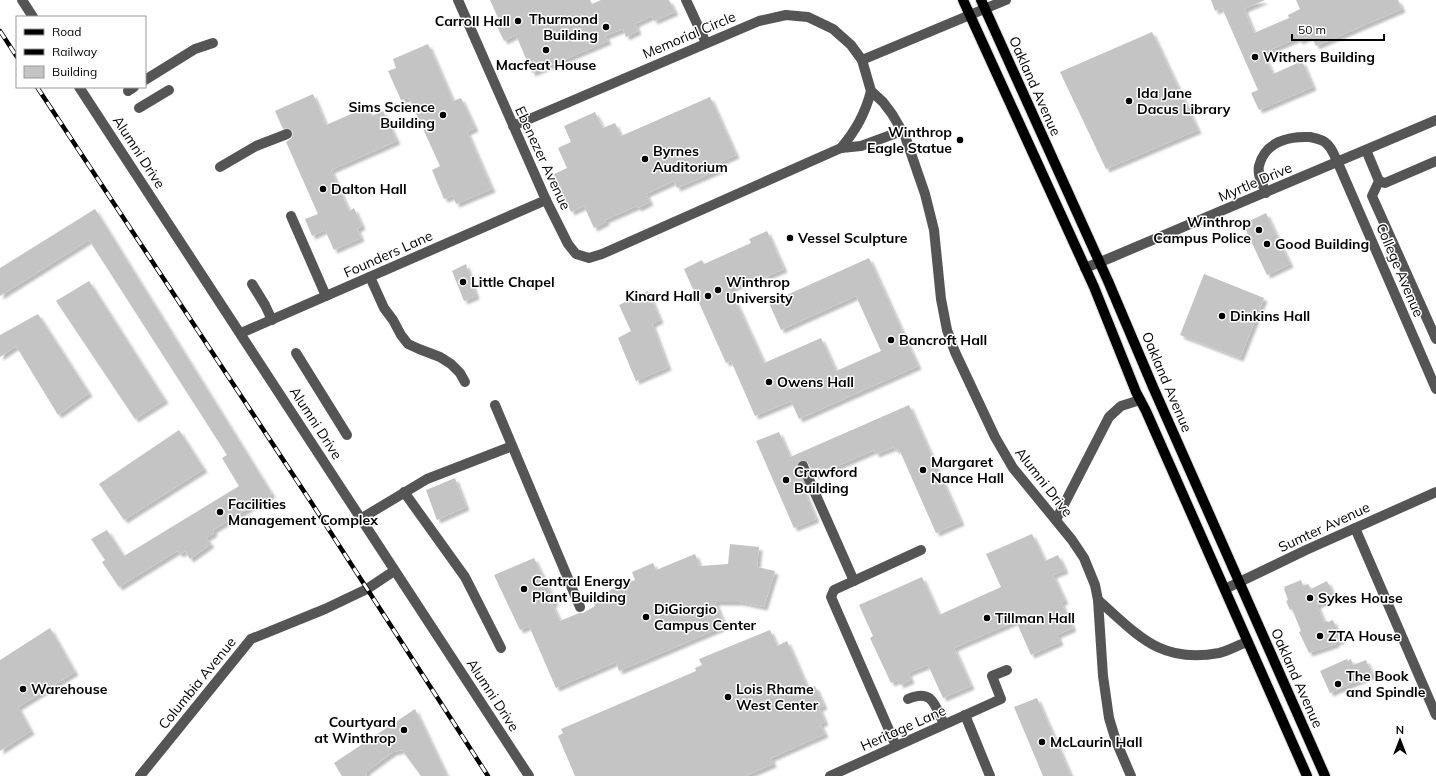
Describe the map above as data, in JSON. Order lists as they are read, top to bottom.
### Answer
{
  "streets": {
    "main road": ["Oakland Avenue"],
    "street": [
      "Memorial Circle",
      "Alumni Drive",
      "Ebenezer Avenue",
      "Myrtle Drive",
      "Founders Lane",
      "College Avenue",
      "Sumter Avenue",
      "Columbia Avenue",
      "Heritage Lane"
    ]
  },
  "crossings": [
    ["Memorial Circle", "Alumni Drive"],
    ["Memorial Circle", "Ebenezer Avenue"],
    ["Oakland Avenue", "Myrtle Drive"],
    ["Oakland Avenue", "Sumter Avenue"],
    ["Alumni Drive", "Founders Lane"],
    ["Alumni Drive", "Columbia Avenue"],
    ["Ebenezer Avenue", "Founders Lane"],
    ["Myrtle Drive", "College Avenue"]
  ],
  "places": [
    "Carroll Hall",
    "Thurmond Building",
    "Macfeat House",
    "Withers Building",
    "Ida Jane Dacus Library",
    "Sims Science Building",
    "Winthrop Eagle Statue",
    "Byrnes Auditorium",
    "Dalton Hall",
    "Winthrop Campus Police",
    "Vessel Sculpture",
    "Good Building",
    "Little Chapel",
    "Winthrop University",
    "Kinard Hall",
    "Dinkins Hall",
    "Bancroft Hall",
    "Owens Hall",
    "Margaret Nance Hall",
    "Crawford Building",
    "Facilities Management Complex",
    "Central Energy Plant Building",
    "Sykes House",
    "DiGiorgio Campus Center",
    "Tillman Hall",
    "ZTA House",
    "The Book and Spindle",
    "Warehouse",
    "Lois Rhame West Center",
    "Courtyard at Winthrop",
    "McLaurin Hall"
  ],
  "legend": ["Road", "Railway", "Building"],
  "scale_bar": "50 m",
  "north": "top"
}
